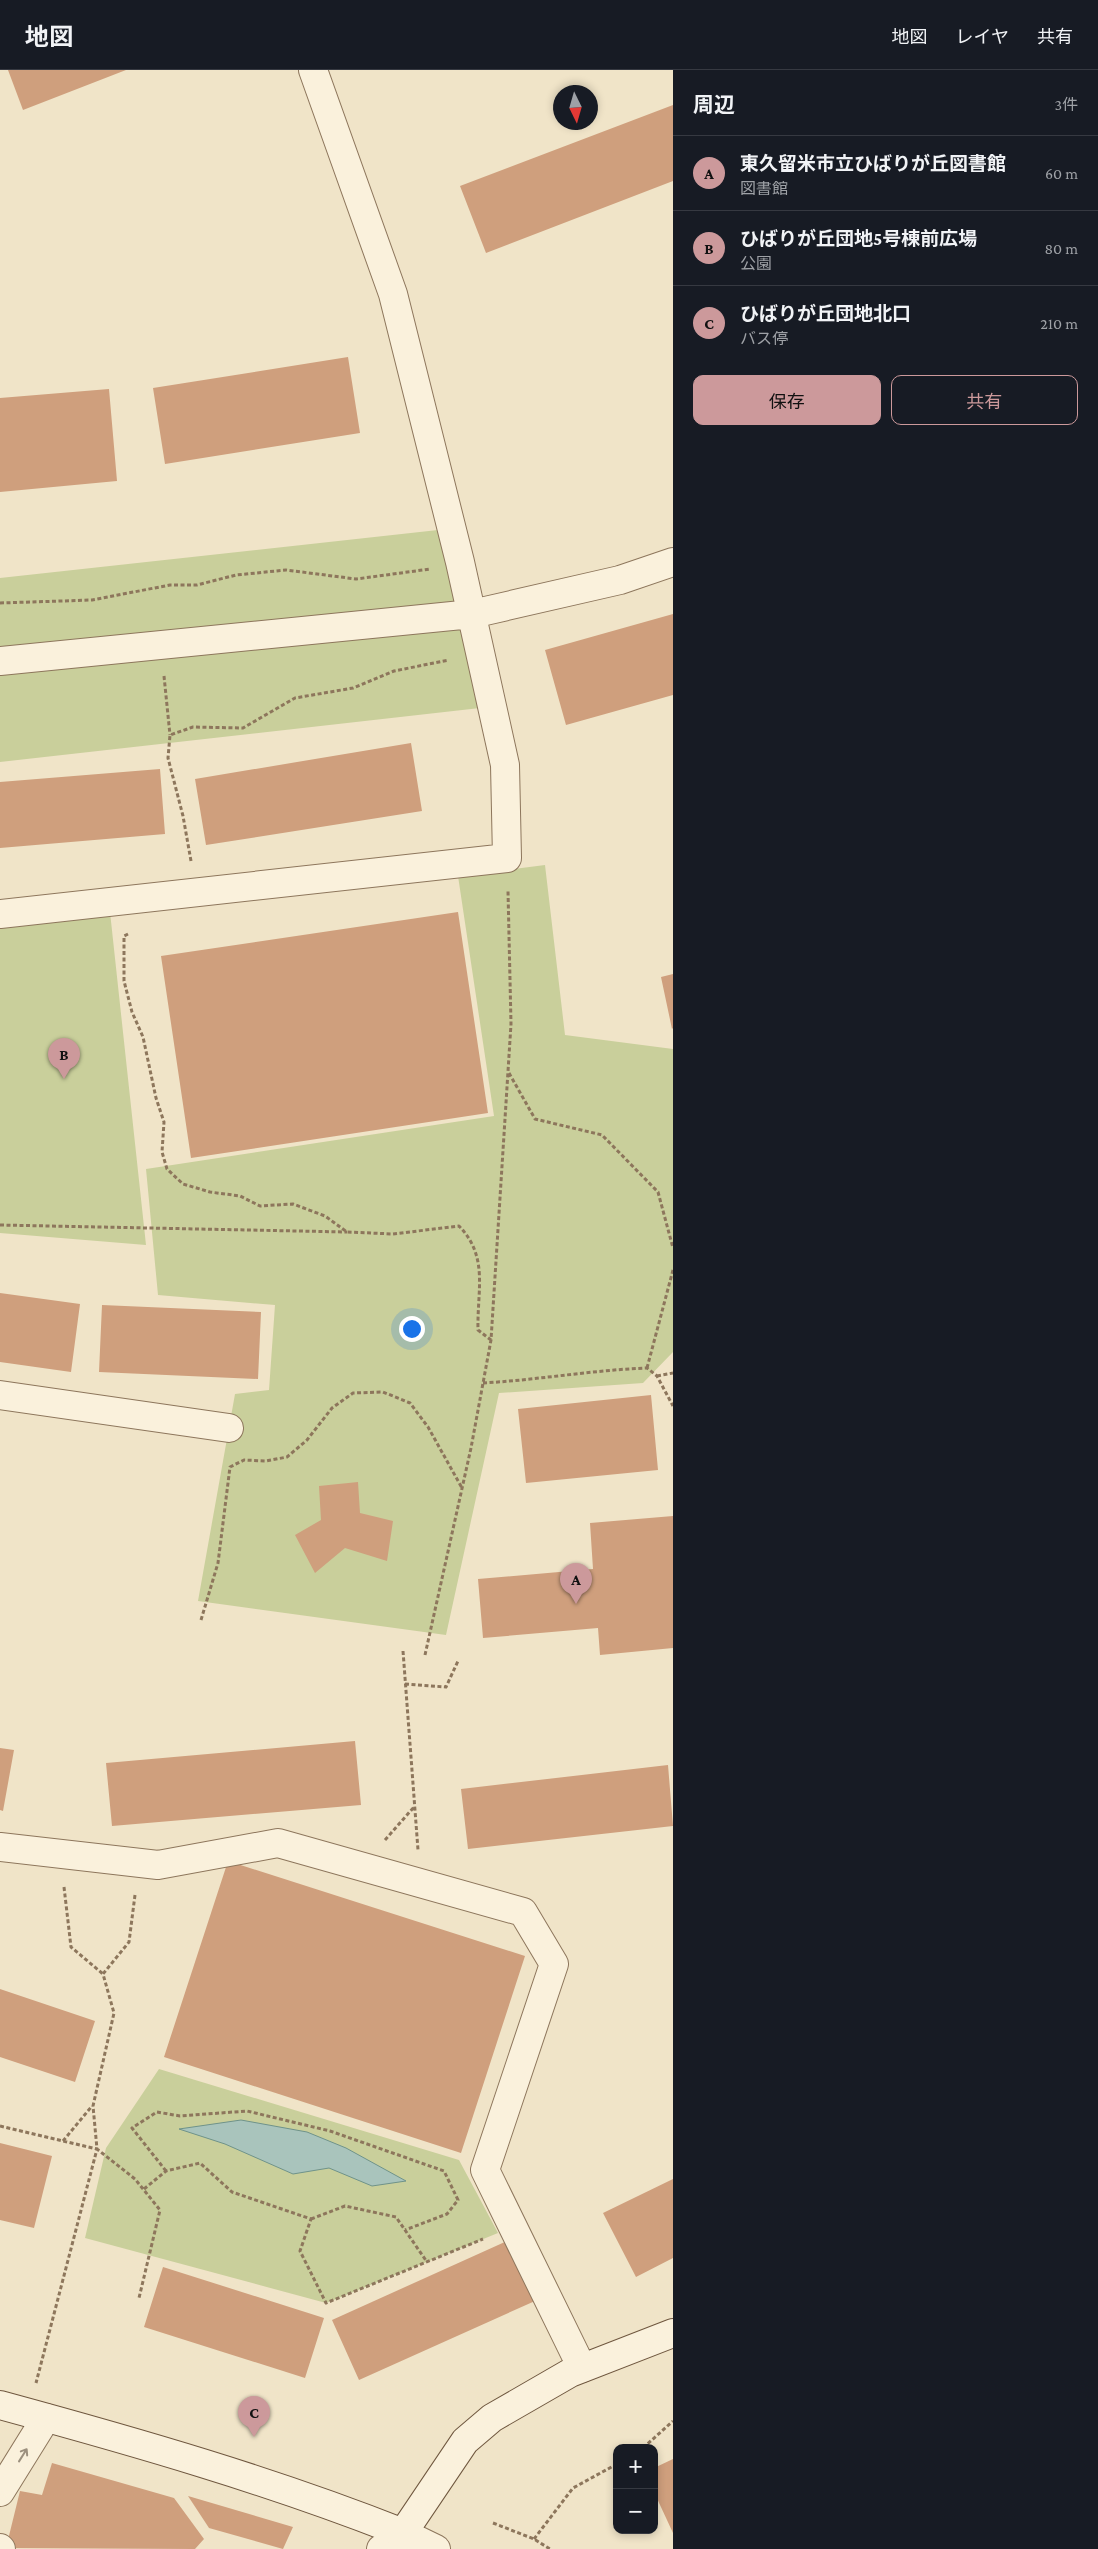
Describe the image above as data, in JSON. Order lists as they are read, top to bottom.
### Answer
{
  "north": "bottom",
  "page": {
    "header": "地図",
    "nav": ["地図", "レイヤ", "共有"],
    "heading": ["周辺", "3件"],
    "list": [
      {
        "mark": "A",
        "name": "東久留米市立ひばりが丘図書館",
        "note": "図書館",
        "value": "60 m"
      },
      {
        "mark": "B",
        "name": "ひばりが丘団地5号棟前広場",
        "note": "公園",
        "value": "80 m"
      },
      {
        "mark": "C",
        "name": "ひばりが丘団地北口",
        "note": "バス停",
        "value": "210 m"
      }
    ],
    "buttons": ["保存", "共有"],
    "pins": ["B", "A", "C"],
    "map_buttons": ["+", "−"]
  }
}
